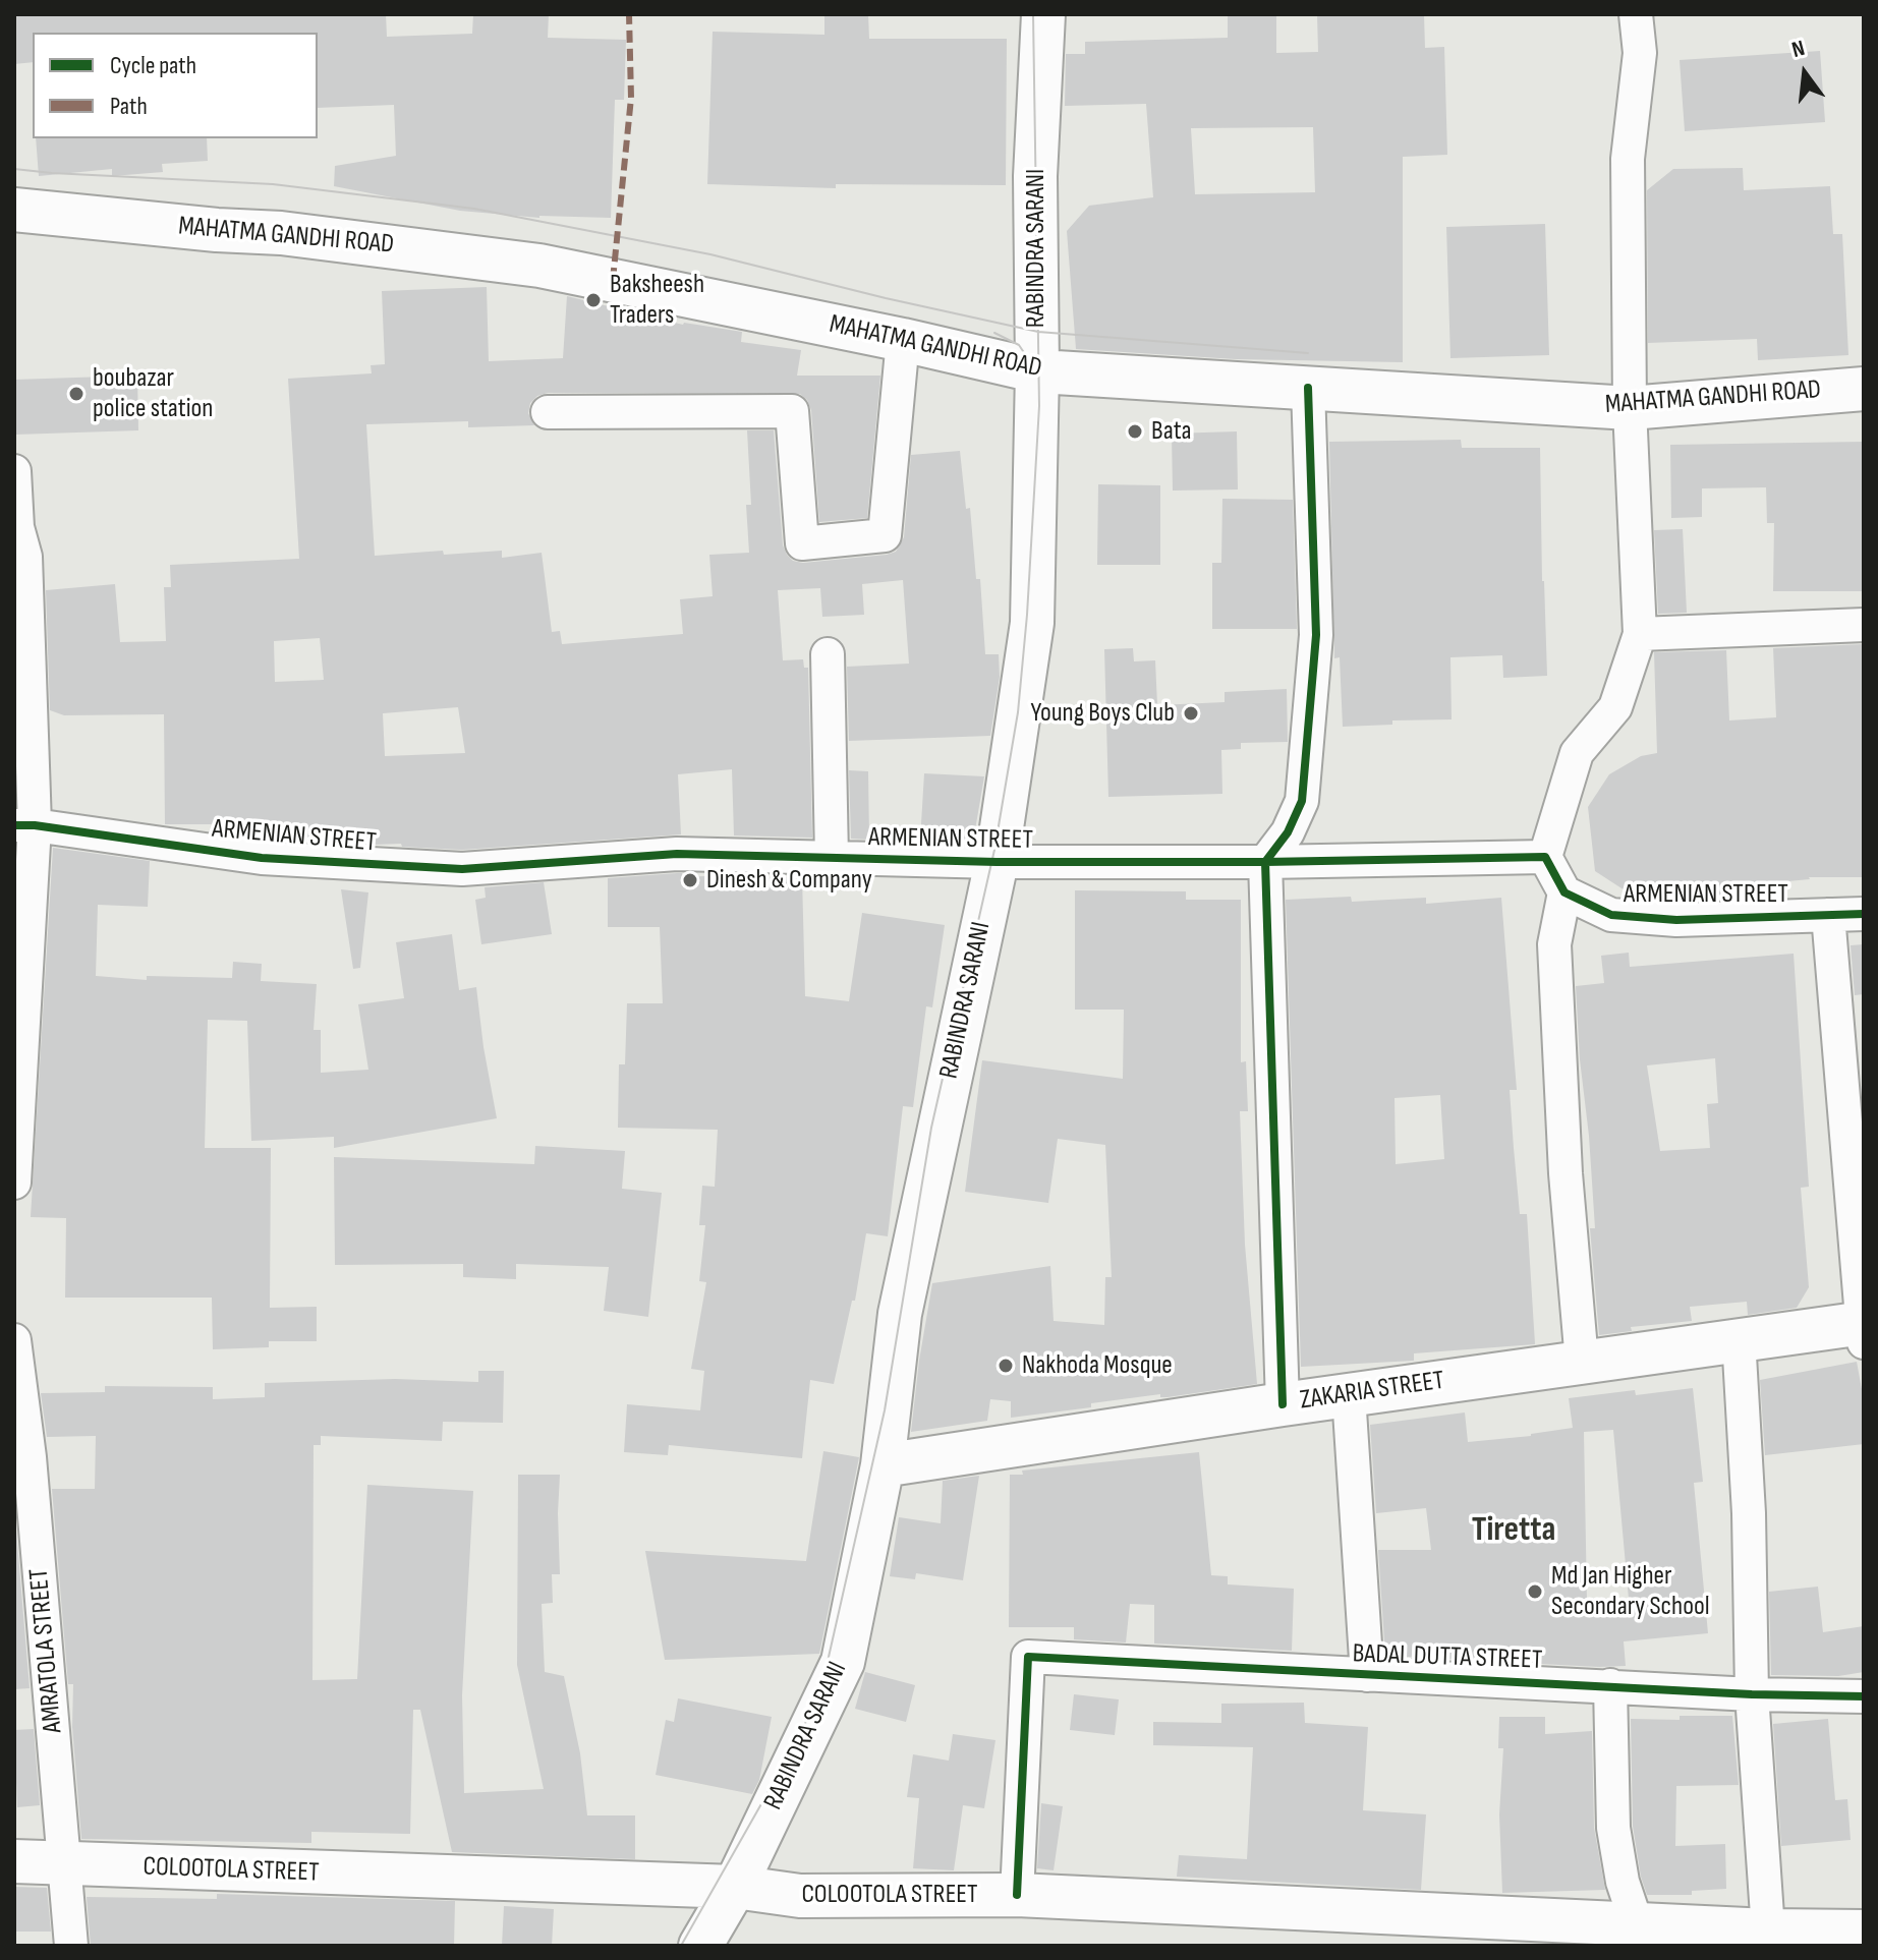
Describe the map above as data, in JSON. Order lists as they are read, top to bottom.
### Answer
{
  "streets": {
    "main road": [
      "MAHATMA GANDHI ROAD",
      "RABINDRA SARANI",
      "ZAKARIA STREET",
      "COLOOTOLA STREET"
    ],
    "street": ["ARMENIAN STREET", "AMRATOLA STREET", "BADAL DUTTA STREET"]
  },
  "crossings": [
    ["MAHATMA GANDHI ROAD", "RABINDRA SARANI"],
    ["RABINDRA SARANI", "ARMENIAN STREET"],
    ["RABINDRA SARANI", "ZAKARIA STREET"],
    ["RABINDRA SARANI", "COLOOTOLA STREET"],
    ["AMRATOLA STREET", "COLOOTOLA STREET"],
    ["BADAL DUTTA STREET", "COLOOTOLA STREET"]
  ],
  "districts": ["Tiretta"],
  "places": [
    "Baksheesh Traders",
    "boubazar police station",
    "Bata",
    "Young Boys Club",
    "Dinesh & Company",
    "Nakhoda Mosque",
    "Md Jan Higher Secondary School"
  ],
  "legend": ["Cycle path", "Path"],
  "north": "top"
}
